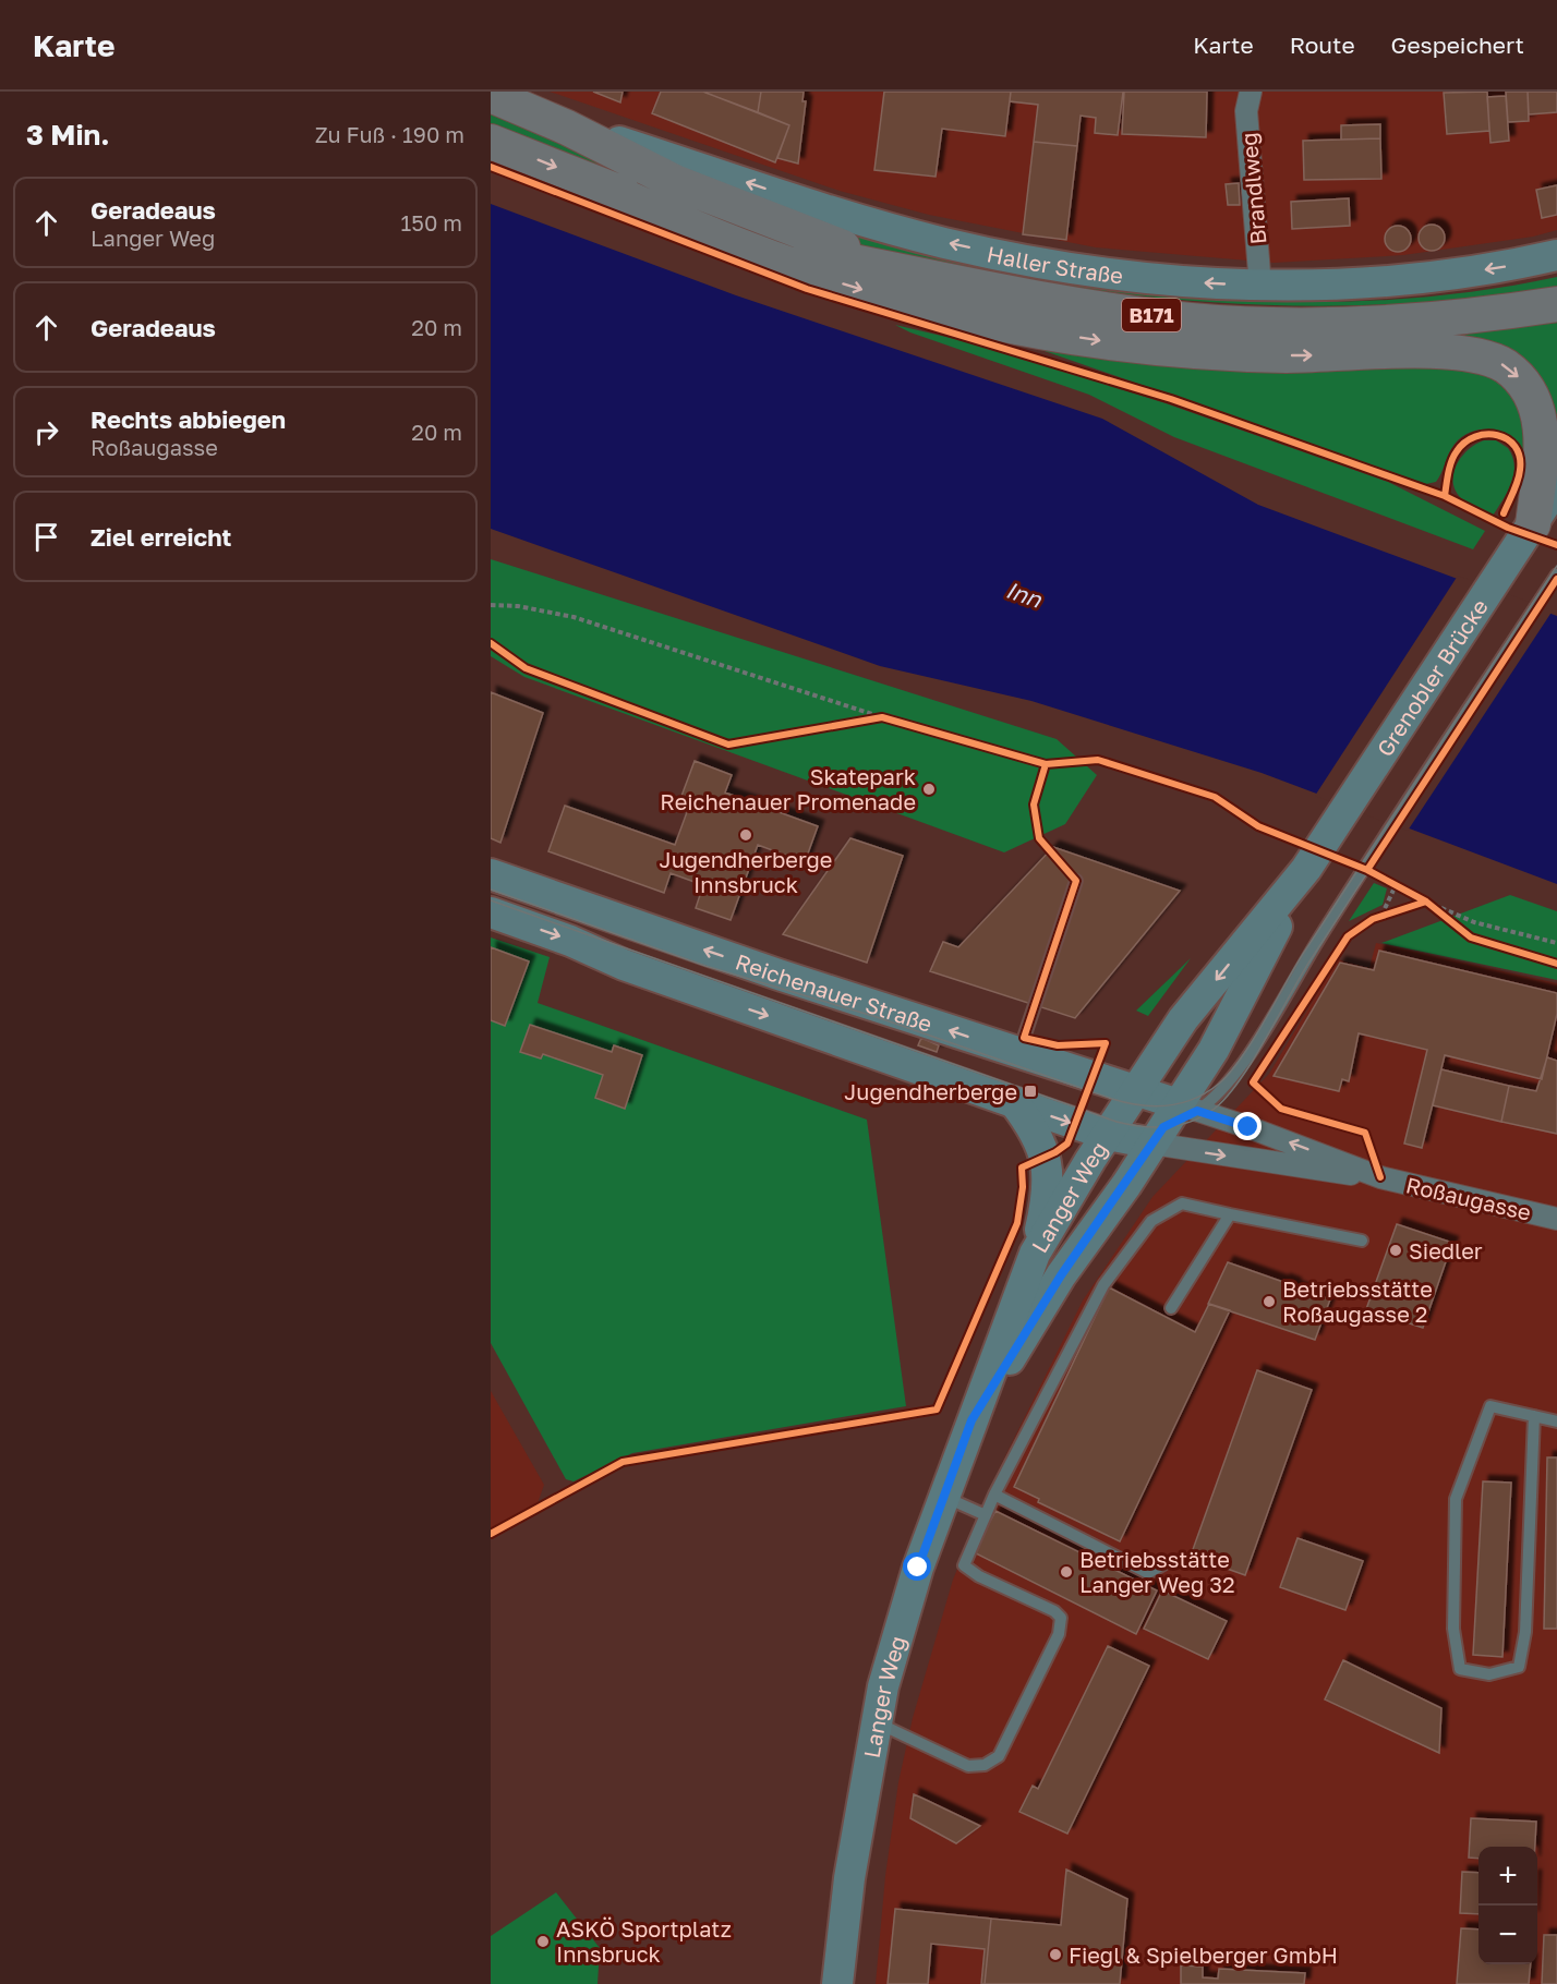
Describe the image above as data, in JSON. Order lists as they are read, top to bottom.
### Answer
{
  "streets": {
    "main road": [
      "Haller Straße",
      "B171",
      "Grenobler Brücke",
      "Reichenauer Straße",
      "Langer Weg"
    ],
    "street": ["Brandlweg", "Roßaugasse"]
  },
  "crossings": [
    ["Brandlweg", "Haller Straße"],
    ["Grenobler Brücke", "Reichenauer Straße"],
    ["Grenobler Brücke", "Langer Weg"],
    ["Grenobler Brücke", "Roßaugasse"],
    ["Reichenauer Straße", "Langer Weg"],
    ["Reichenauer Straße", "Roßaugasse"],
    ["Langer Weg", "Roßaugasse"]
  ],
  "water": ["Inn"],
  "places": {
    "other": [
      "Skatepark Reichenauer Promenade",
      "Jugendherberge Innsbruck",
      "Siedler",
      "Betriebsstätte Roßaugasse 2",
      "Betriebsstätte Langer Weg 32",
      "ASKÖ Sportplatz Innsbruck",
      "Fiegl & Spielberger GmbH"
    ],
    "transit": ["Jugendherberge"]
  },
  "page": {
    "header": "Karte",
    "nav": ["Karte", "Route", "Gespeichert"],
    "heading": ["3 Min.", "Zu Fuß · 190 m"],
    "list": [
      ["Geradeaus", "Langer Weg", "150 m"],
      ["Geradeaus", "20 m"],
      ["Rechts abbiegen", "Roßaugasse", "20 m"],
      "Ziel erreicht"
    ],
    "map_buttons": ["+", "−"]
  }
}
